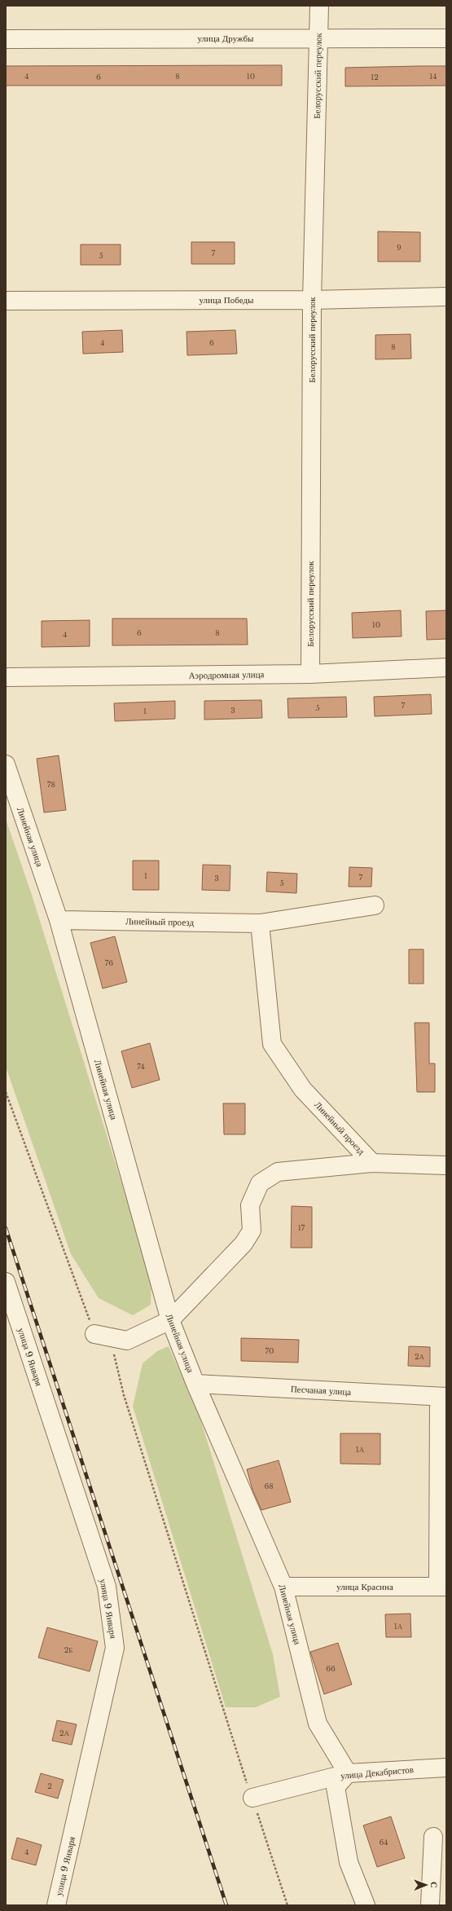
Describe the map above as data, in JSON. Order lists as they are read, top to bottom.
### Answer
{
  "streets": {
    "street": [
      "улица Дружбы",
      "Белорусский переулок",
      "улица Победы",
      "Аэродромная улица",
      "Линейная улица",
      "Линейный проезд",
      "улица 9 Января",
      "Песчаная улица",
      "улица Красина",
      "улица Декабристов"
    ]
  },
  "crossings": [
    ["улица Дружбы", "Белорусский переулок"],
    ["Белорусский переулок", "улица Победы"],
    ["Белорусский переулок", "Аэродромная улица"],
    ["Линейная улица", "Линейный проезд"],
    ["Линейная улица", "Песчаная улица"],
    ["Линейная улица", "улица Красина"],
    ["Линейная улица", "улица Декабристов"]
  ],
  "house_numbers": [
    "4",
    "8",
    "10",
    "14",
    "6",
    "12",
    "9",
    "7",
    "5",
    "4",
    "6",
    "8",
    "10",
    "6",
    "8",
    "4",
    "7",
    "5",
    "3",
    "1",
    "78",
    "1",
    "7",
    "3",
    "5",
    "76",
    "74",
    "17",
    "70",
    "2А",
    "1А",
    "68",
    "1А",
    "2Б",
    "66",
    "2А",
    "2",
    "64",
    "4"
  ],
  "north": "right"
}
